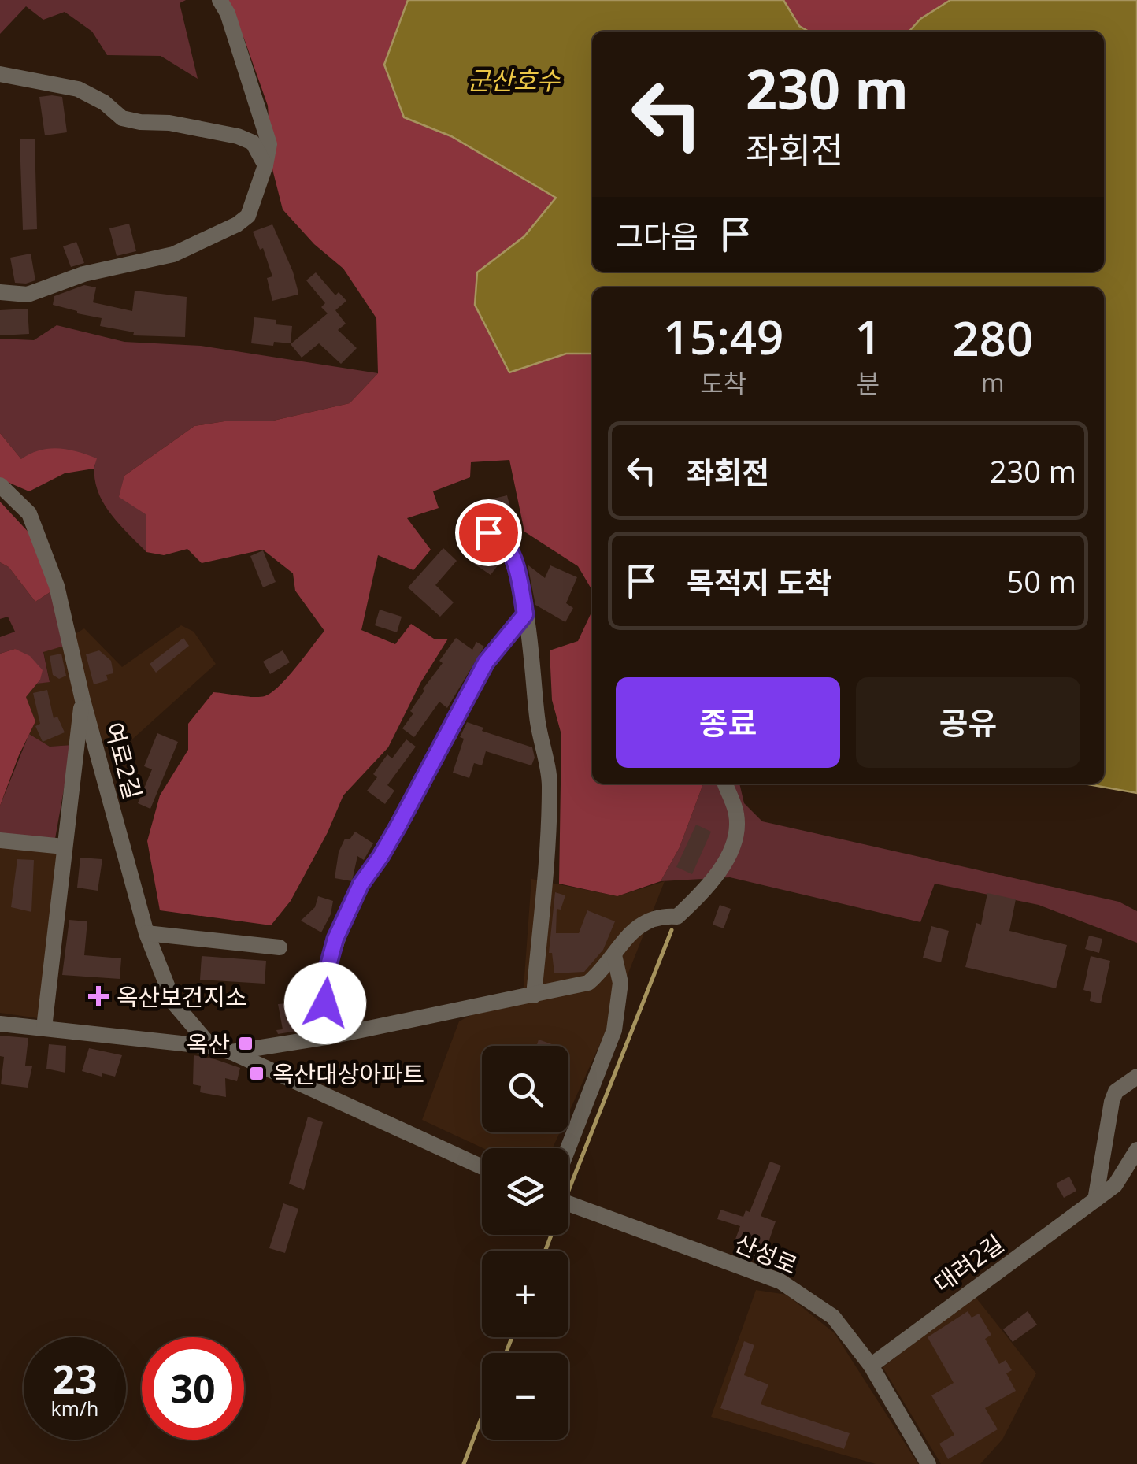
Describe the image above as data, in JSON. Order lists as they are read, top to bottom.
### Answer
{
  "streets": {
    "street": ["여로2길", "산성로", "대려2길"]
  },
  "crossings": [
    ["산성로", "대려2길"]
  ],
  "water": ["군산호수"],
  "places": {
    "health": ["옥산보건지소"],
    "transit": ["옥산", "옥산대상아파트"]
  },
  "page": {
    "turn": ["230 m", "좌회전"],
    "then": "그다음",
    "eta": [
      "15:49",
      "도착",
      "1",
      "분",
      "280",
      "m"
    ],
    "list": [
      {
        "name": "좌회전",
        "value": "230 m"
      },
      {
        "name": "목적지 도착",
        "value": "50 m"
      }
    ],
    "buttons": ["종료", "공유"],
    "map_buttons": ["+", "−"],
    "speed": "23 km/h",
    "limit": "30"
  }
}
